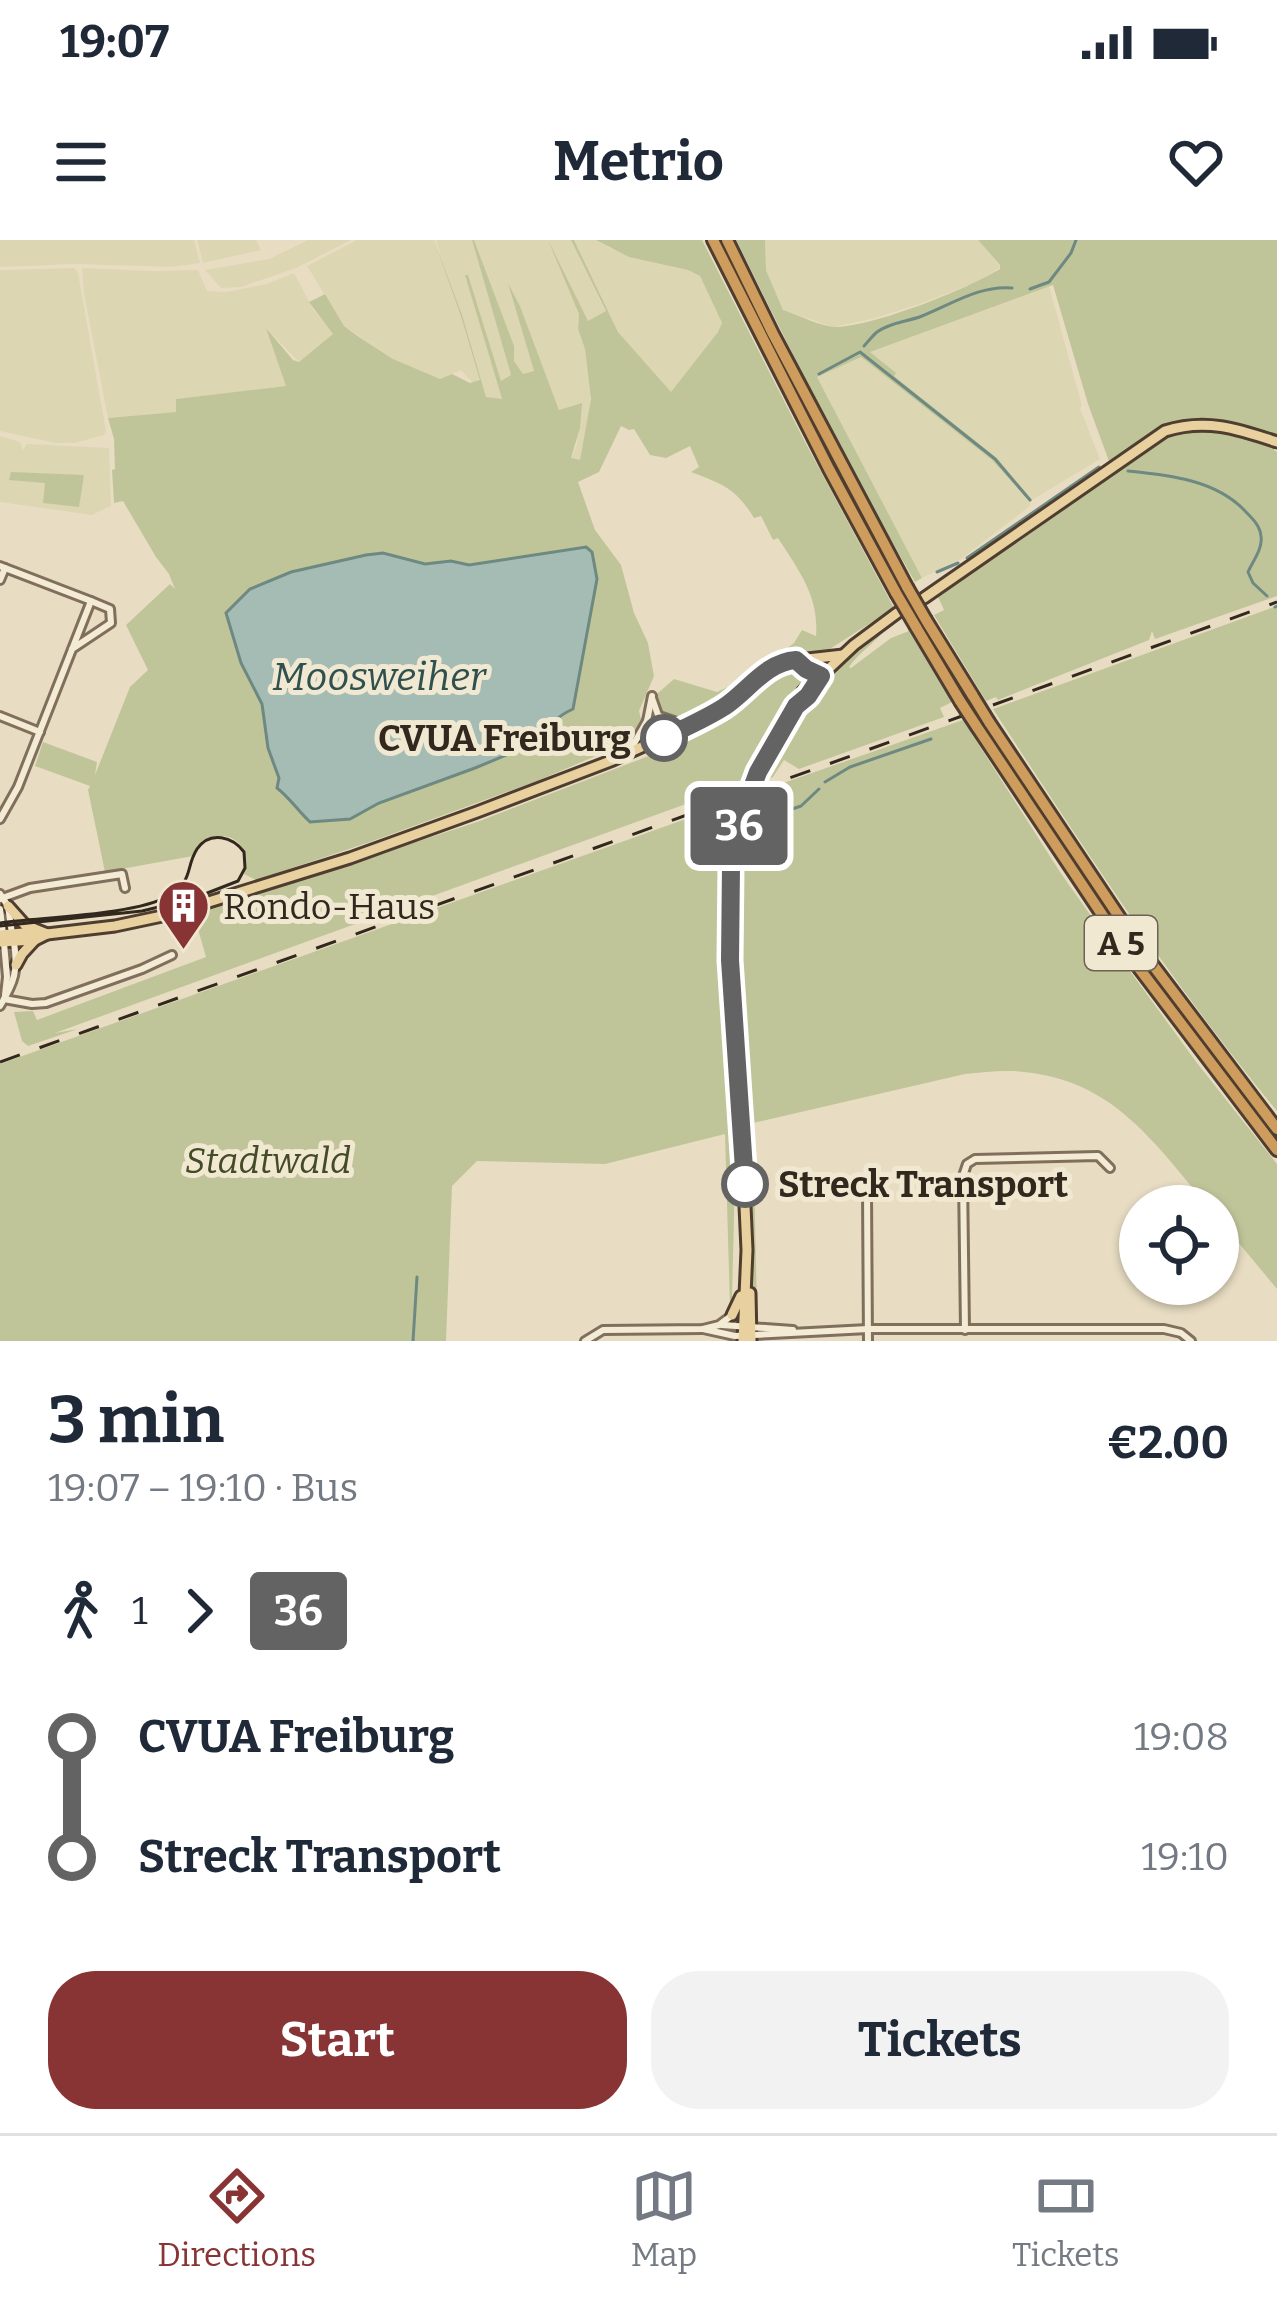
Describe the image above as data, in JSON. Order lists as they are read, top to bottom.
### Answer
{
  "streets": {
    "highway": ["A 5"]
  },
  "water": ["Moosweiher"],
  "parks": ["Stadtwald"],
  "places": {
    "other": ["CVUA Freiburg", "Streck Transport"],
    "building": ["Rondo-Haus"]
  },
  "lines": ["bus line 36"],
  "page": {
    "status": "19:07",
    "header": "Metrio",
    "on_map": "36",
    "heading": ["3 min", "19:07 – 19:10 · Bus", "€2.00"],
    "legs": ["1", "36"],
    "list": [
      {
        "name": "CVUA Freiburg",
        "value": "19:08"
      },
      {
        "name": "Streck Transport",
        "value": "19:10"
      }
    ],
    "buttons": ["Start", "Tickets"],
    "tabs": ["Directions", "Map", "Tickets"]
  }
}
